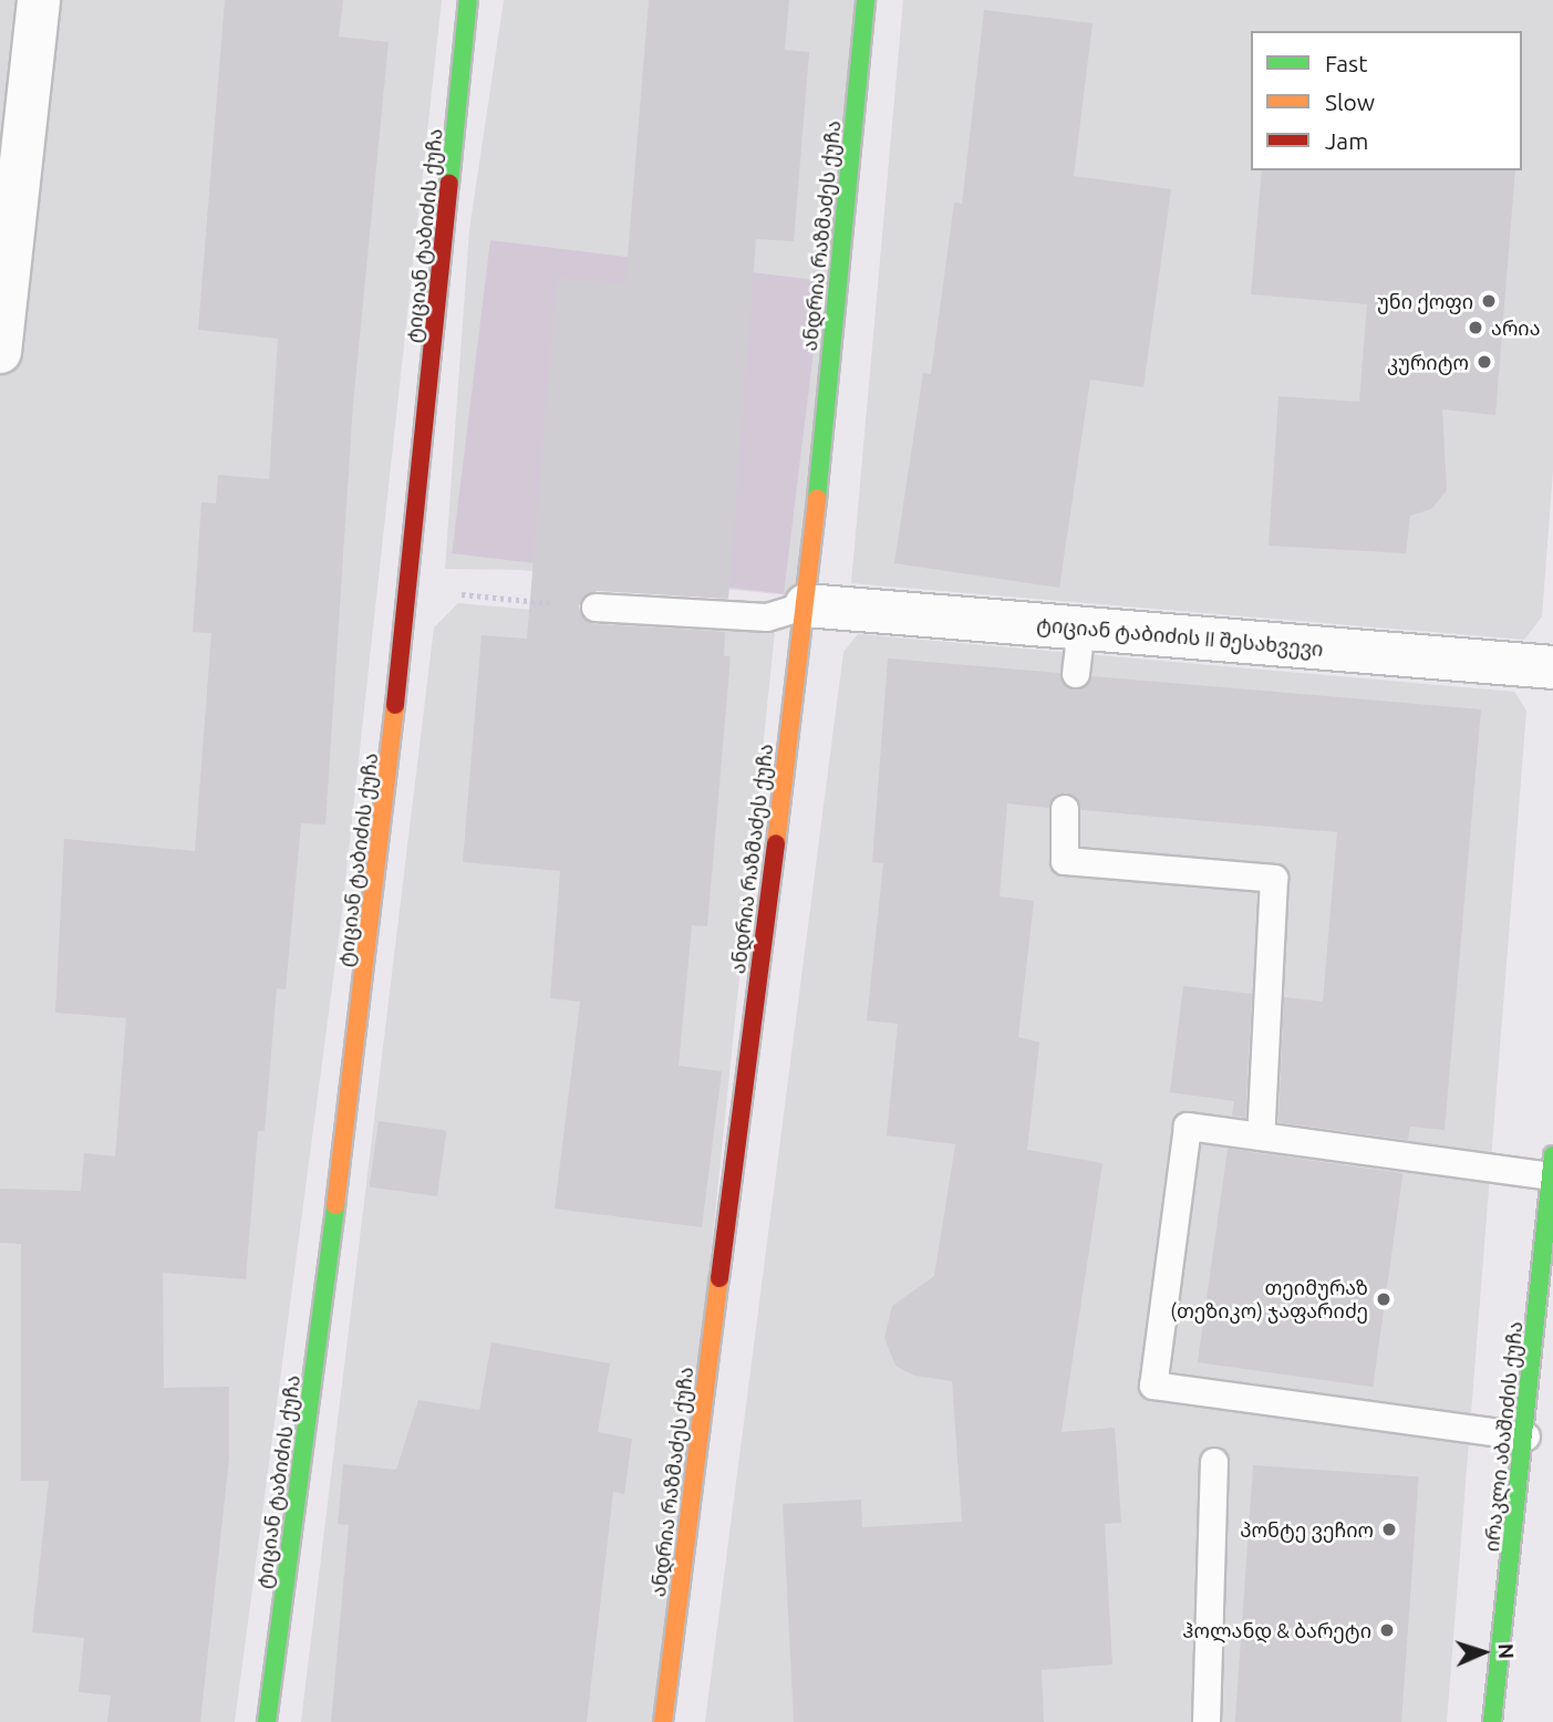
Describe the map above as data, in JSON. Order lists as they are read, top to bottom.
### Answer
{
  "streets": {
    "street": [
      "ტიციან ტაბიძის ქუჩა",
      "ანდრია რაზმაძეს ქუჩა",
      "ტიციან ტაბიძის II შესახვევი",
      "ირაკლი აბაშიძის ქუჩა"
    ]
  },
  "crossings": [
    ["ანდრია რაზმაძეს ქუჩა", "ტიციან ტაბიძის II შესახვევი"]
  ],
  "places": [
    "უნი ქოფი",
    "არია",
    "კურიტო",
    "თეიმურაზ (თეზიკო) ჯაფარიძე",
    "პონტე ვეჩიო",
    "ჰოლანდ & ბარეტი"
  ],
  "legend": ["Fast", "Slow", "Jam"],
  "north": "right"
}
